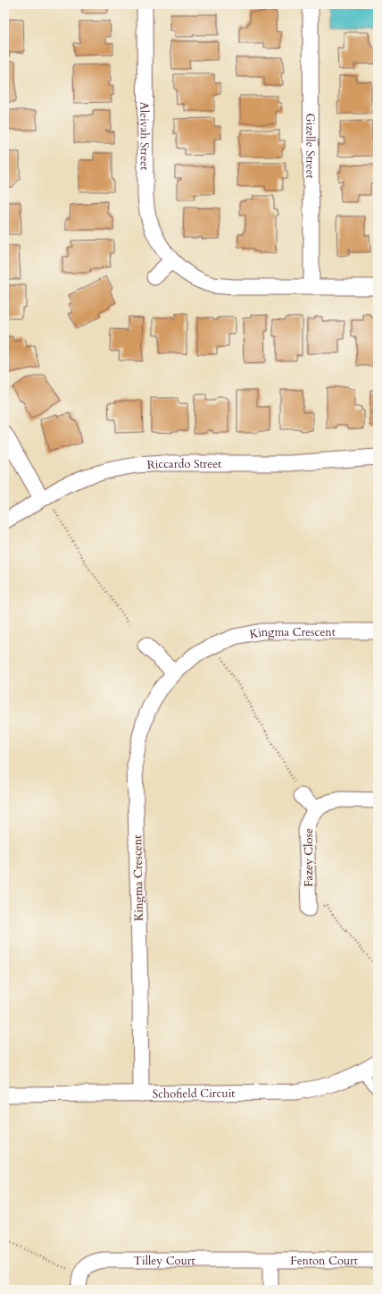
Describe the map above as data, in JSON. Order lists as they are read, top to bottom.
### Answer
{
  "streets": {
    "street": [
      "Aleiyah Street",
      "Gizelle Street",
      "Riccardo Street",
      "Kingma Crescent",
      "Fazey Close",
      "Schofield Circuit",
      "Tilley Court",
      "Fenton Court"
    ]
  },
  "crossings": [
    ["Aleiyah Street", "Gizelle Street"],
    ["Kingma Crescent", "Schofield Circuit"],
    ["Tilley Court", "Fenton Court"]
  ]
}
